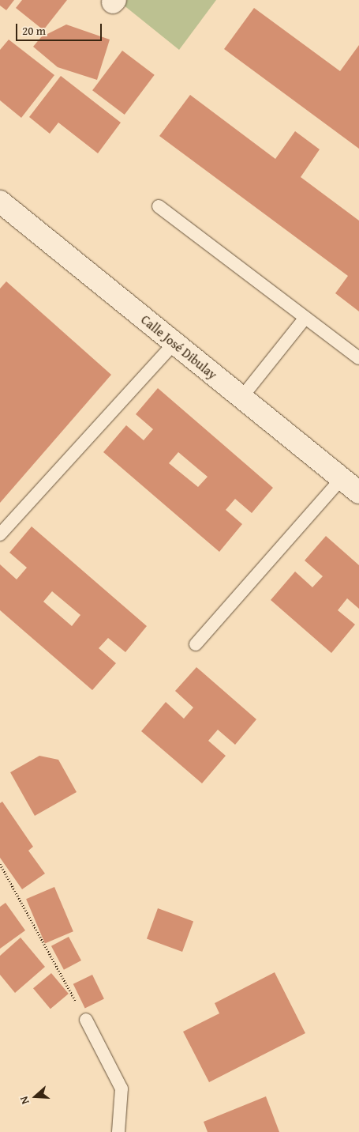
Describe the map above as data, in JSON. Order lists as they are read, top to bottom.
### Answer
{
  "streets": {
    "street": ["Calle José Dibulay"]
  },
  "scale_bar": "20 m",
  "north": "left"
}
